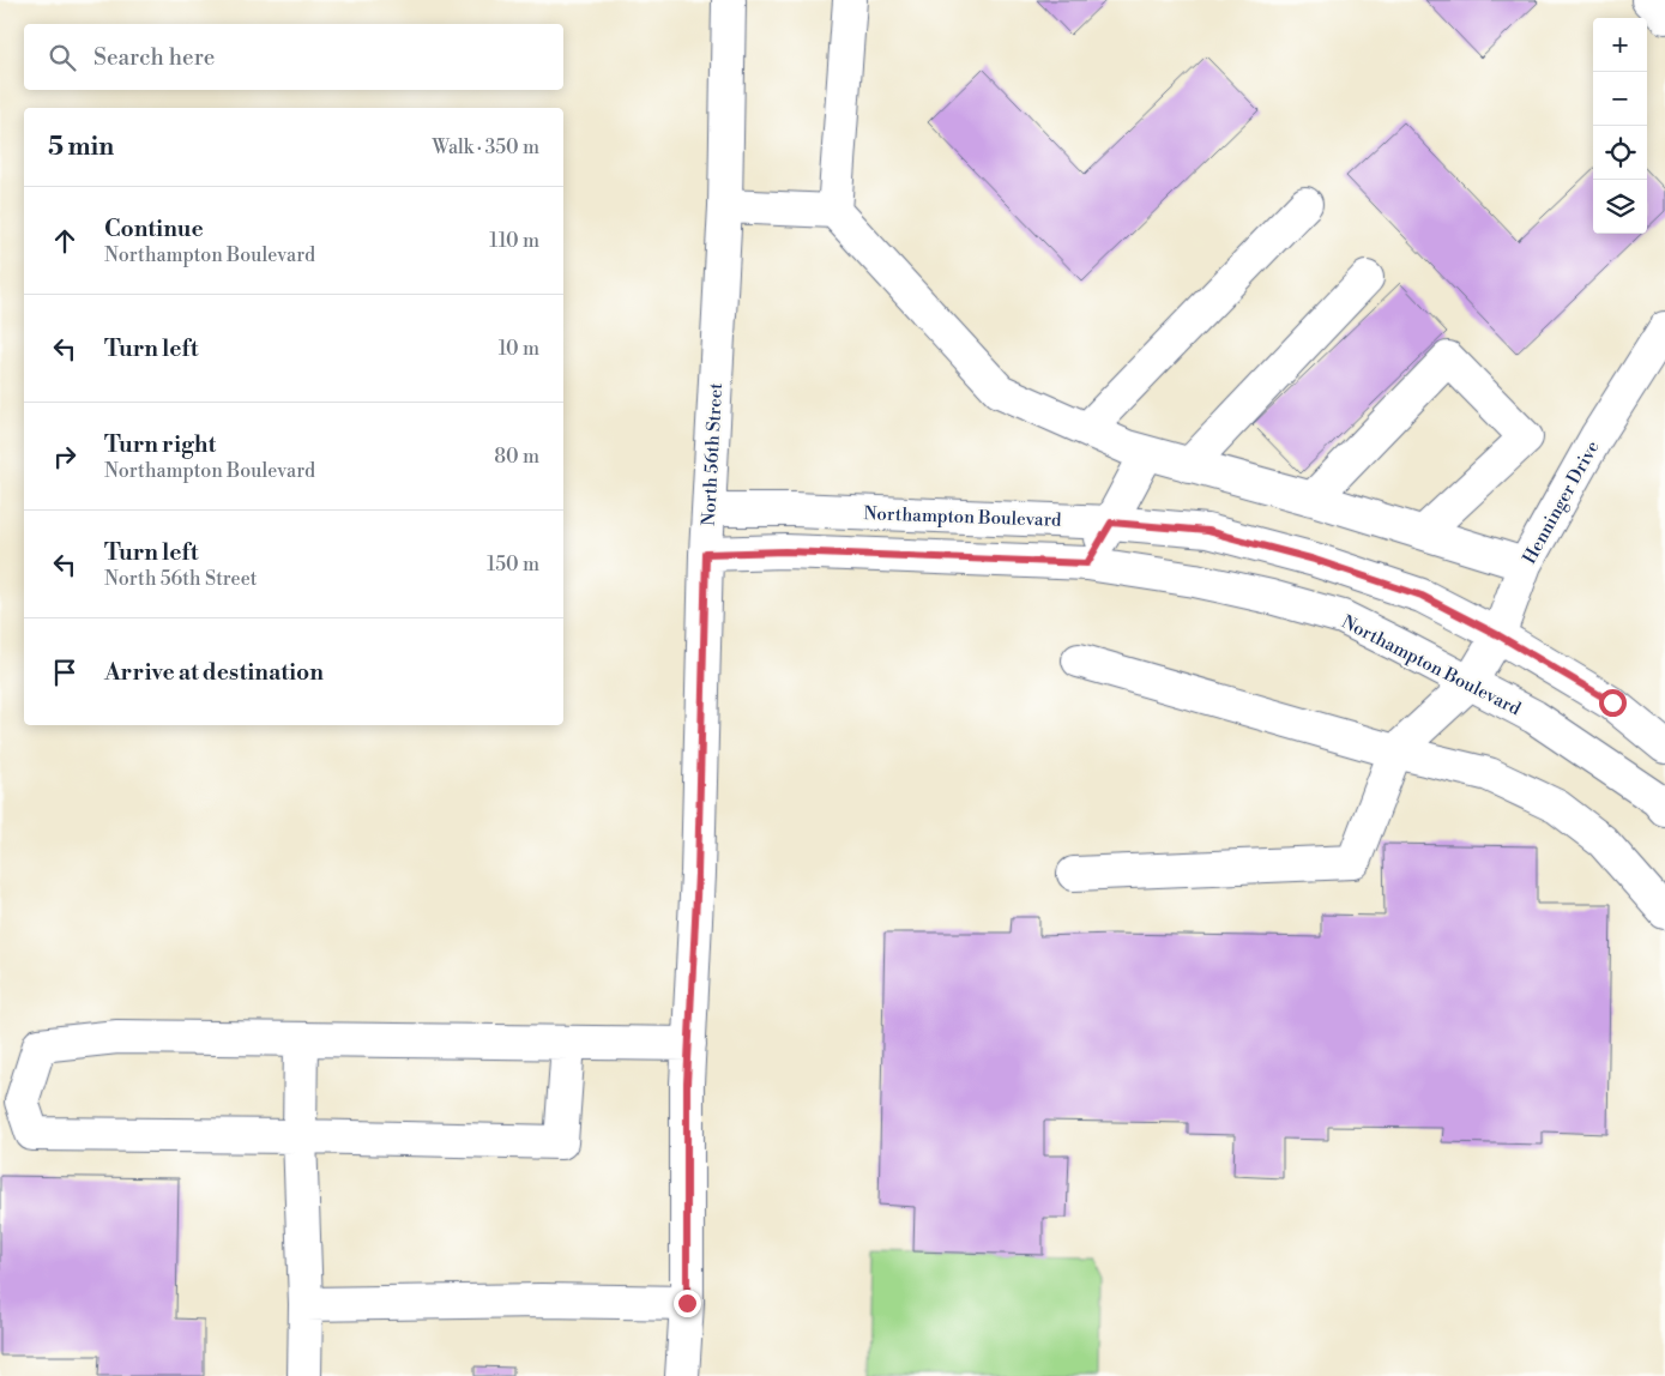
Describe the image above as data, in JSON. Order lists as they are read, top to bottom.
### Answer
{
  "streets": {
    "street": ["North 56th Street", "Henninger Drive", "Northampton Boulevard"]
  },
  "crossings": [
    ["North 56th Street", "Northampton Boulevard"],
    ["Henninger Drive", "Northampton Boulevard"]
  ],
  "page": {
    "map_buttons": ["+", "−"],
    "search": "Search here",
    "heading": ["5 min", "Walk · 350 m"],
    "list": [
      ["Continue", "Northampton Boulevard", "110 m"],
      ["Turn left", "10 m"],
      ["Turn right", "Northampton Boulevard", "80 m"],
      ["Turn left", "North 56th Street", "150 m"],
      "Arrive at destination"
    ]
  }
}
